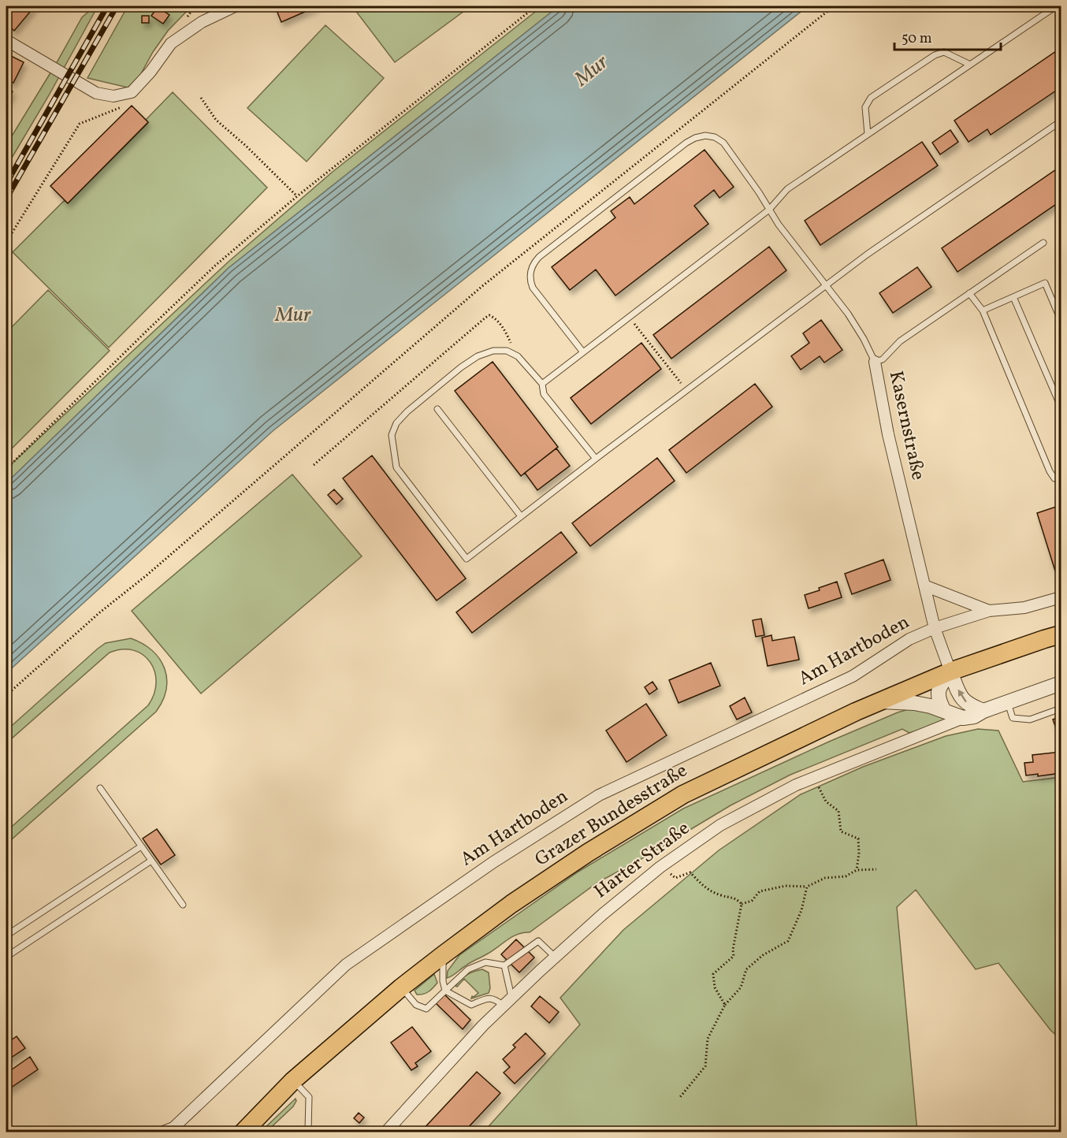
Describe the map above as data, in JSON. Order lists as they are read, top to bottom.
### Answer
{
  "streets": {
    "main road": ["Grazer Bundesstraße"],
    "street": ["Kasernstraße", "Am Hartboden", "Harter Straße"]
  },
  "crossings": [
    ["Kasernstraße", "Am Hartboden"],
    ["Kasernstraße", "Grazer Bundesstraße"]
  ],
  "water": ["Mur"],
  "scale_bar": "50 m"
}
